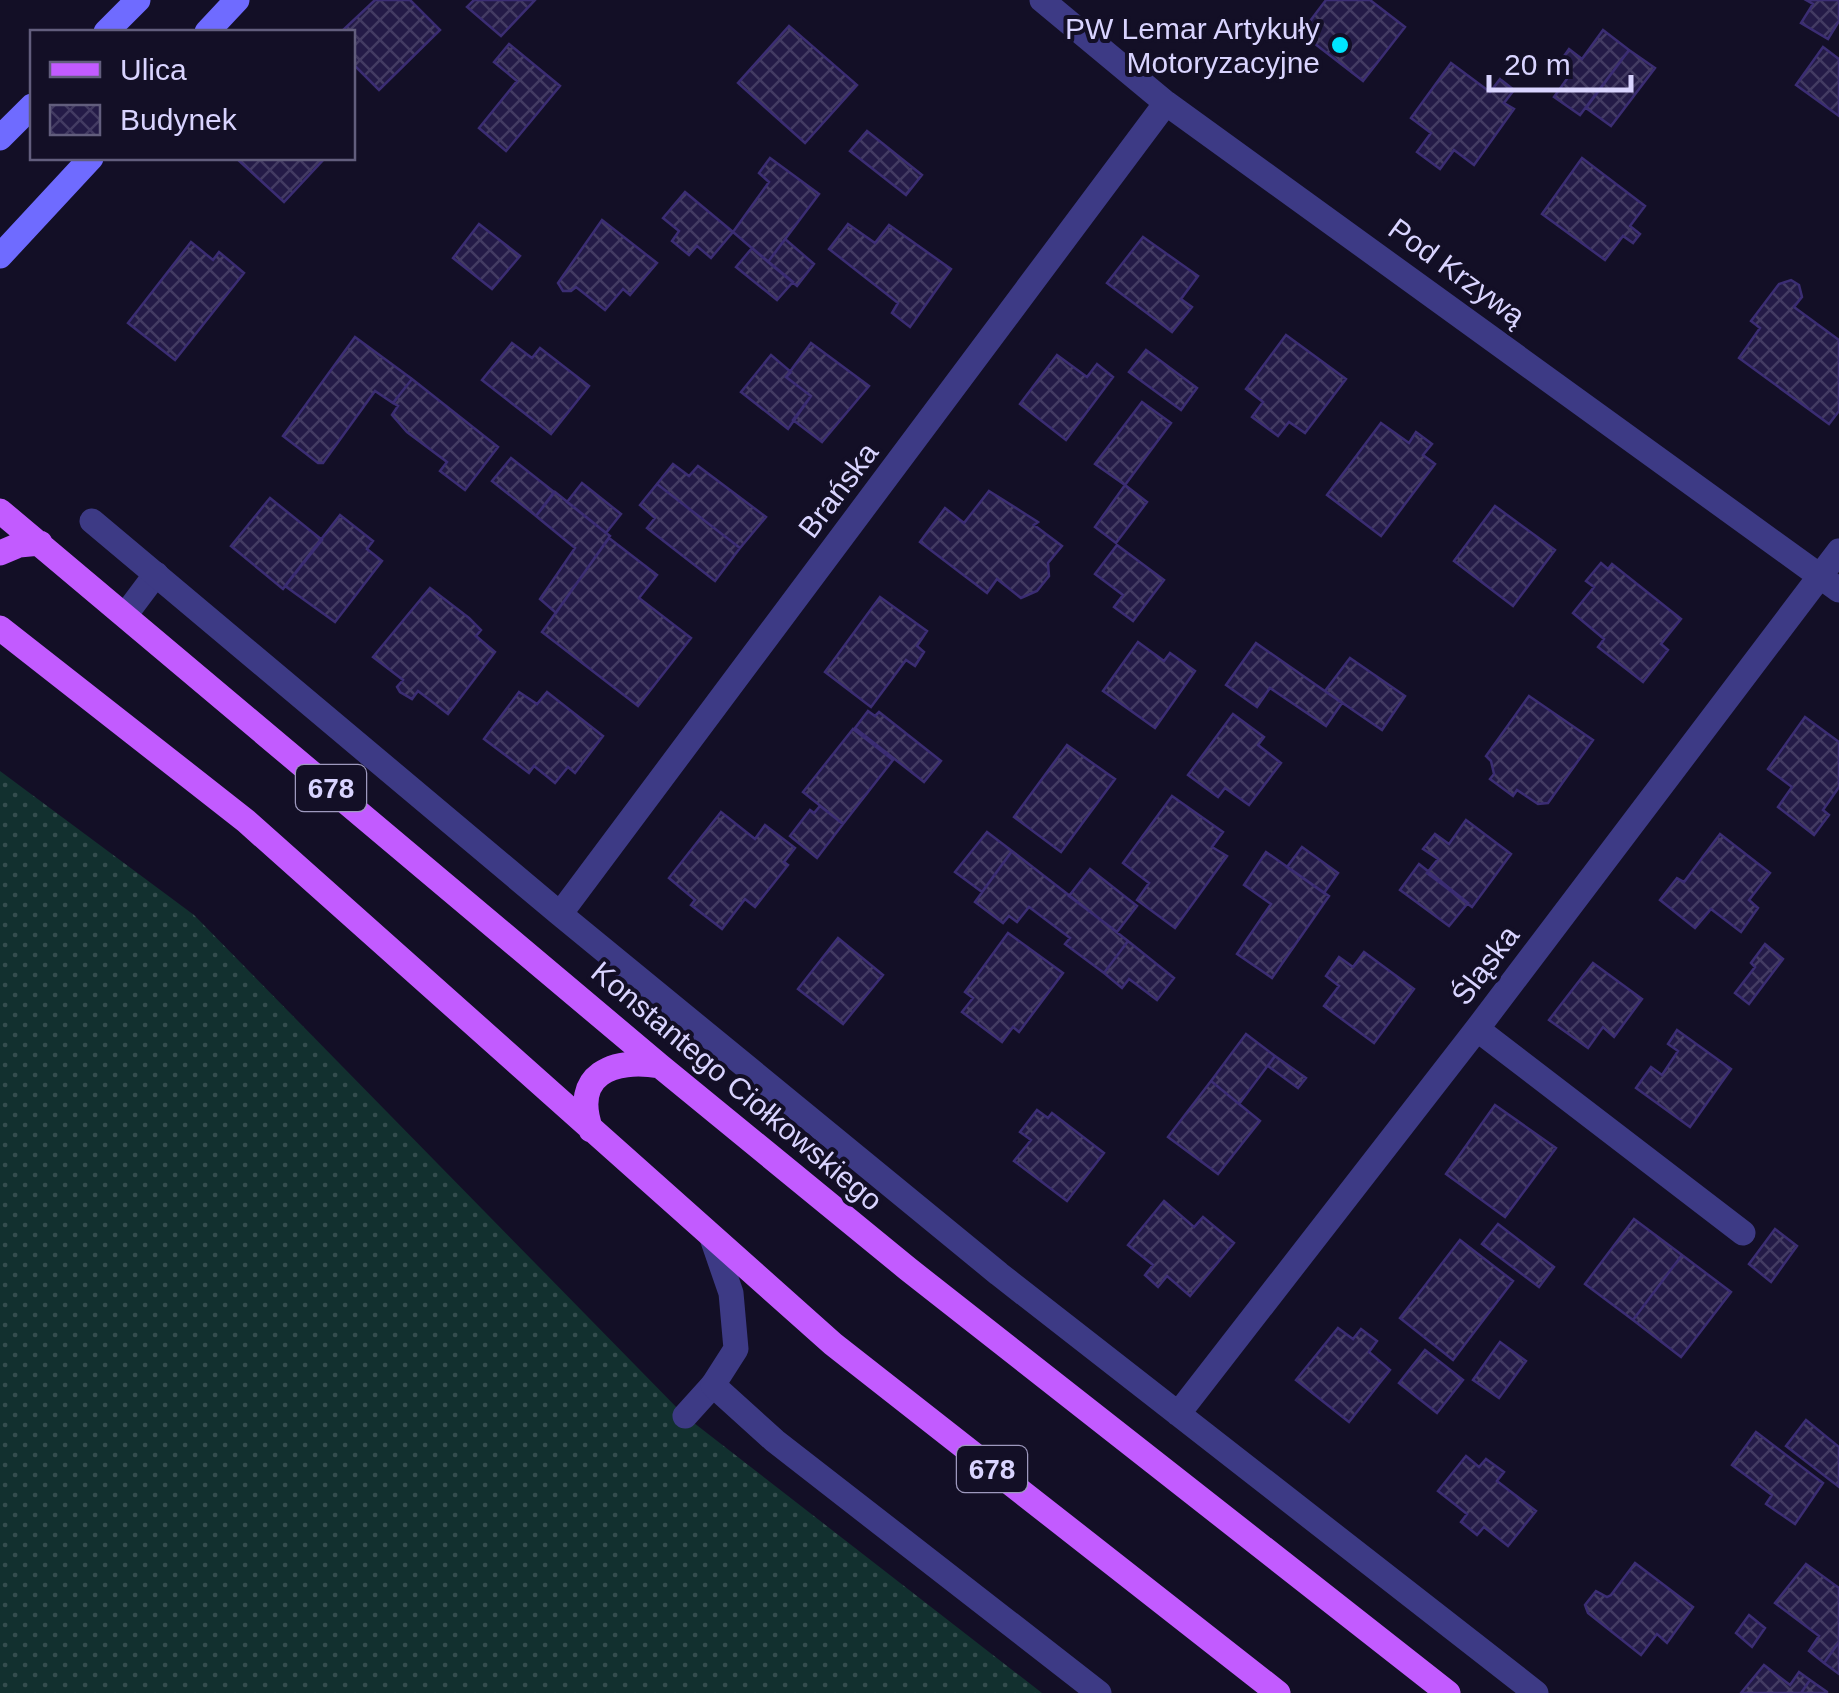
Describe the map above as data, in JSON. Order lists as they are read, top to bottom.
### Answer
{
  "streets": {
    "main road": ["678", "Konstantego Ciołkowskiego"],
    "street": ["Pod Krzywą", "Brańska", "Śląska"]
  },
  "crossings": [
    ["Pod Krzywą", "Brańska"],
    ["Pod Krzywą", "Śląska"],
    ["Brańska", "Konstantego Ciołkowskiego"],
    ["Śląska", "Konstantego Ciołkowskiego"]
  ],
  "places": ["PW Lemar Artykuły Motoryzacyjne"],
  "legend": ["Ulica", "Budynek"],
  "scale_bar": "20 m"
}
